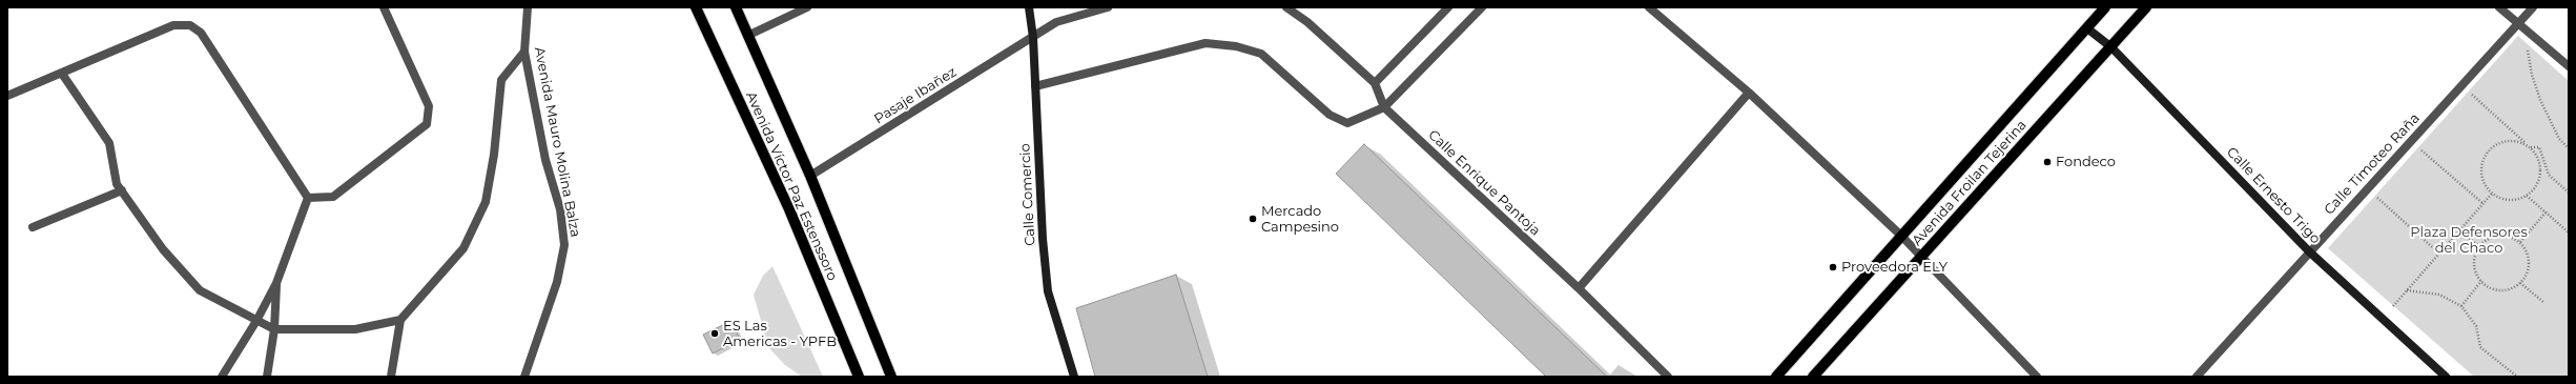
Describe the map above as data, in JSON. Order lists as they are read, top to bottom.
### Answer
{
  "streets": {
    "main road": ["Avenida Froilan Tejerina", "Avenida Víctor Paz Estenssoro"],
    "street": [
      "Pasaje Ibañez",
      "Avenida Mauro Molina Balza",
      "Calle Timoteo Raña",
      "Calle Enrique Pantoja",
      "Calle Comercio",
      "Calle Ernesto Trigo"
    ]
  },
  "crossings": [
    ["Pasaje Ibañez", "Avenida Víctor Paz Estenssoro"],
    ["Pasaje Ibañez", "Calle Comercio"],
    ["Calle Timoteo Raña", "Calle Ernesto Trigo"],
    ["Avenida Froilan Tejerina", "Calle Ernesto Trigo"]
  ],
  "parks": ["Plaza Defensores del Chaco"],
  "places": [
    "Fondeco",
    "Mercado Campesino",
    "Proveedora ELY",
    "ES Las Americas - YPFB"
  ]
}
